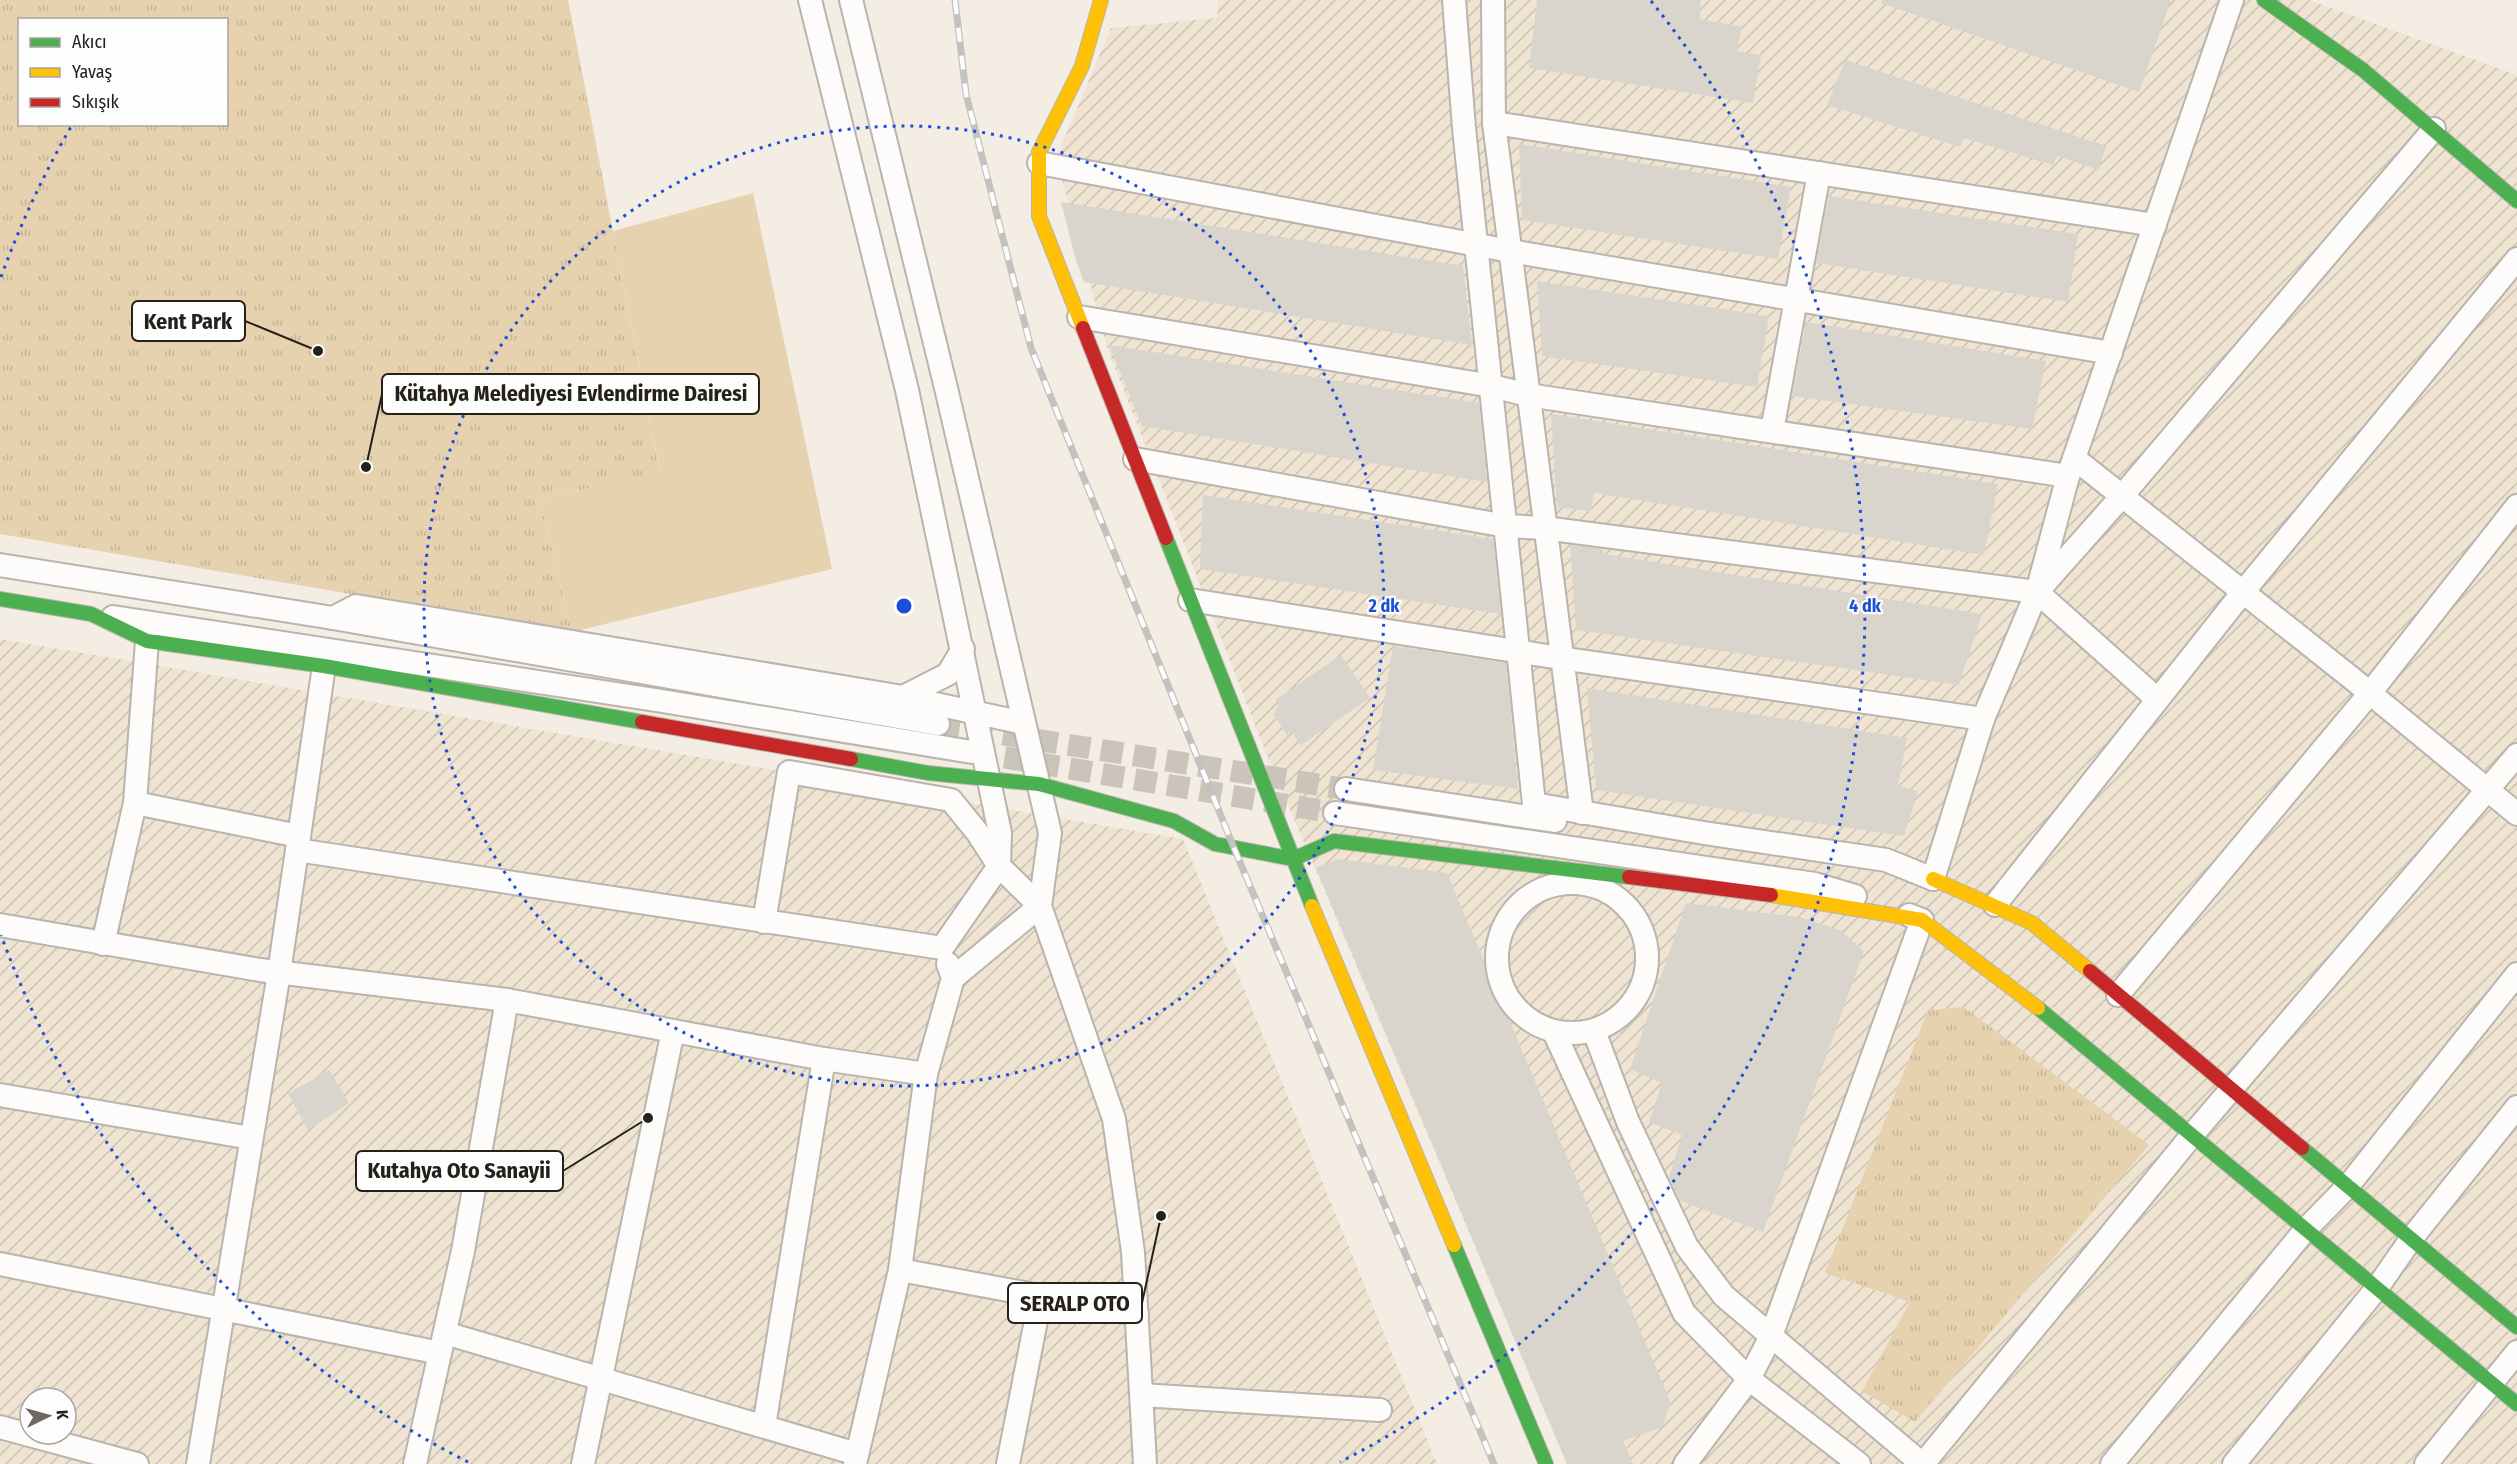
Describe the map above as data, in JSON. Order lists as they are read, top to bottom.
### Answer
{
  "places": [
    "Kent Park",
    "Kütahya Melediyesi Evlendirme Dairesi",
    "Kutahya Oto Sanayii",
    "SERALP OTO"
  ],
  "legend": ["Akıcı", "Yavaş", "Sıkışık"],
  "north": "right",
  "rings": ["2 dk", "4 dk"]
}
